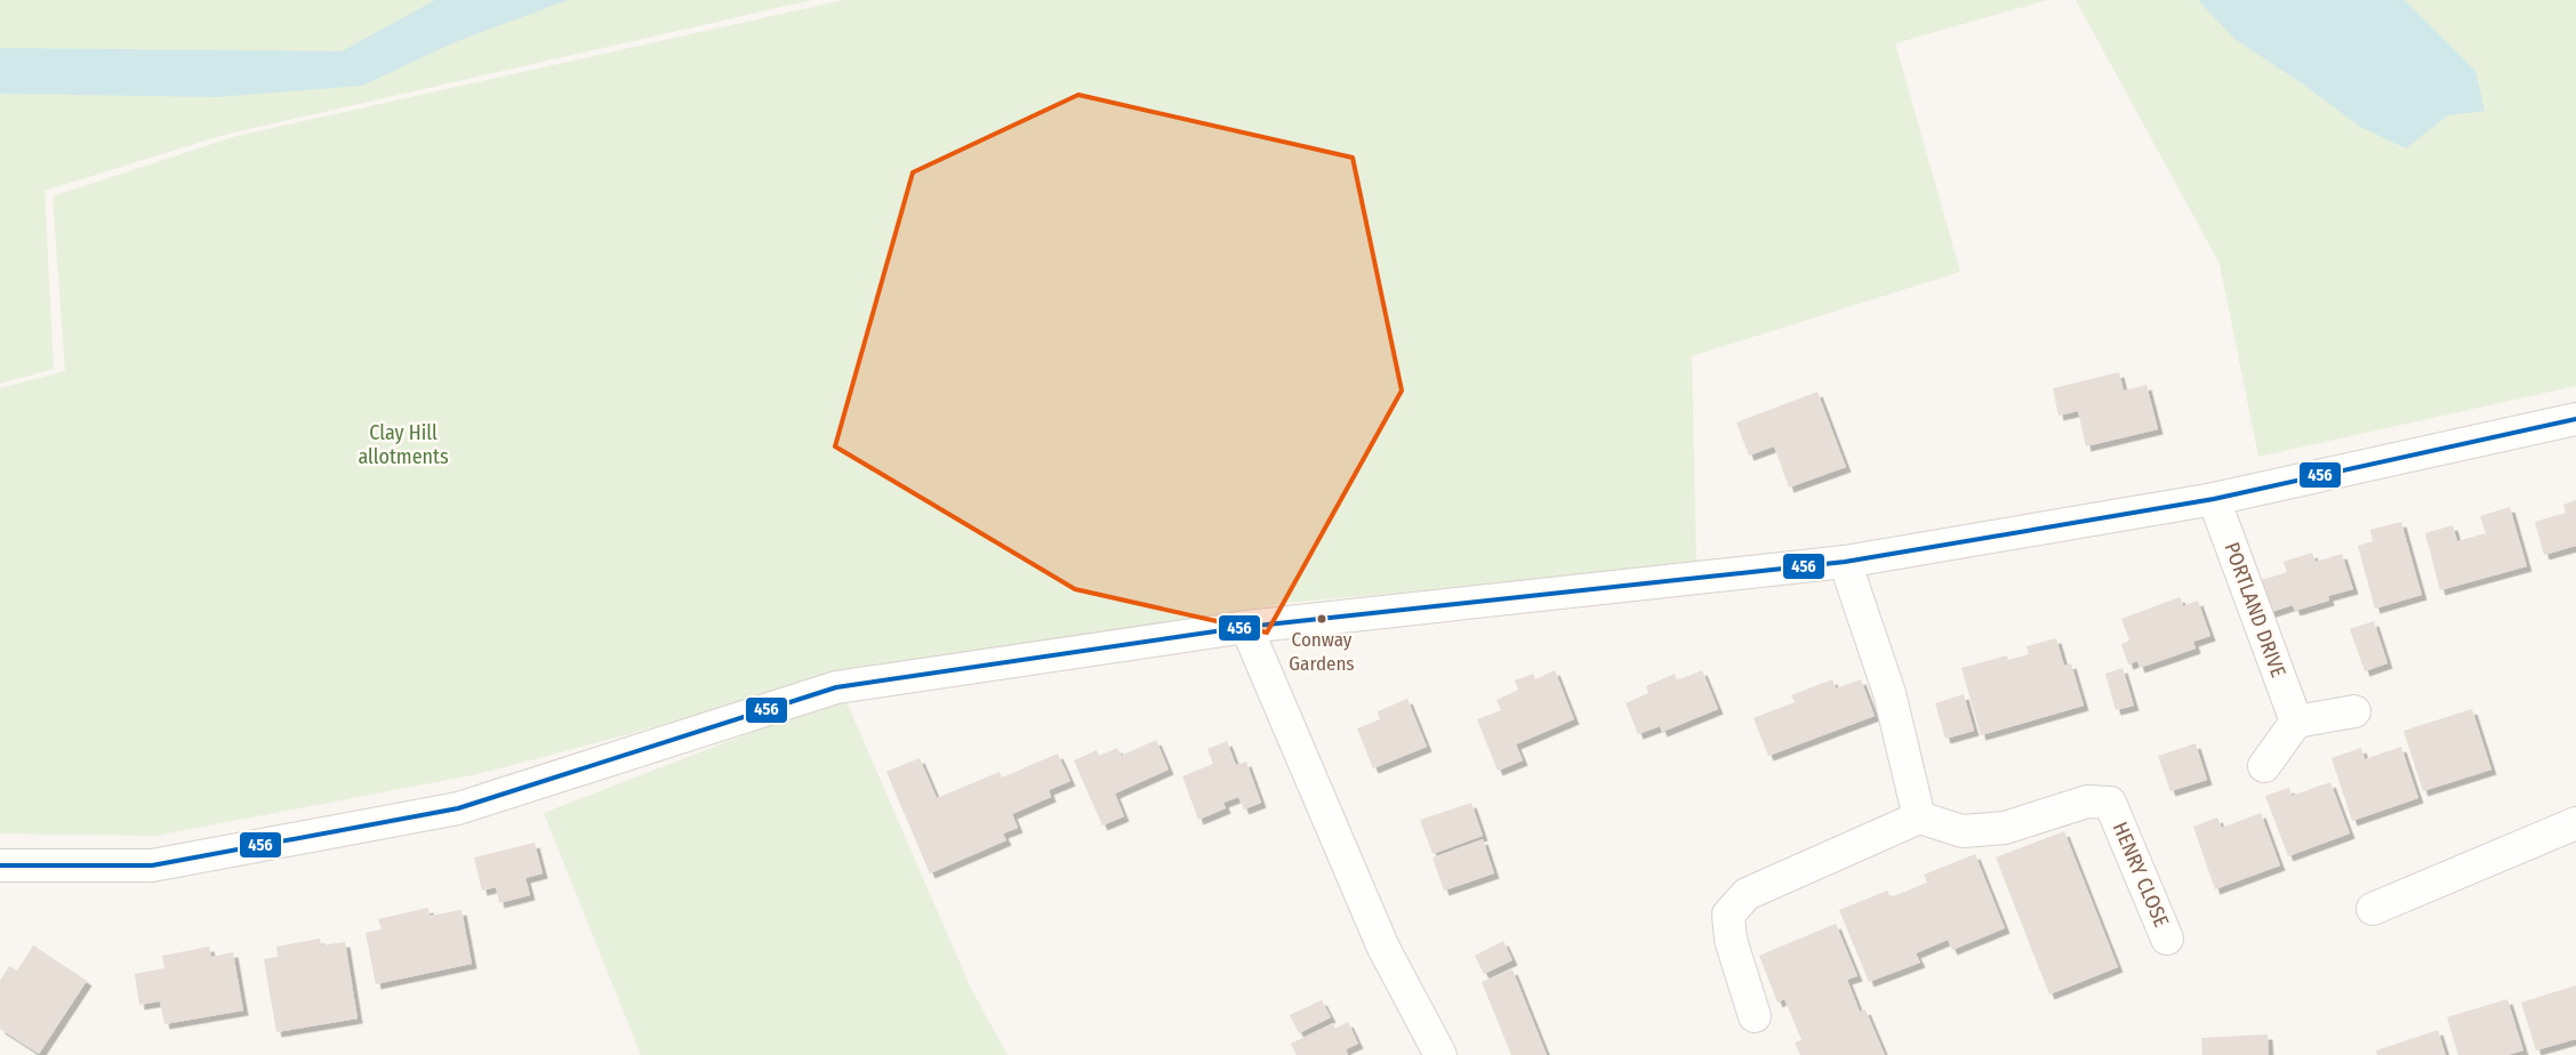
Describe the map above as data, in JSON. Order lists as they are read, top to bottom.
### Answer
{
  "streets": {
    "street": ["PORTLAND DRIVE", "HENRY CLOSE"]
  },
  "parks": ["Clay Hill allotments"],
  "places": ["Conway Gardens"],
  "lines": ["transit line 456"]
}
